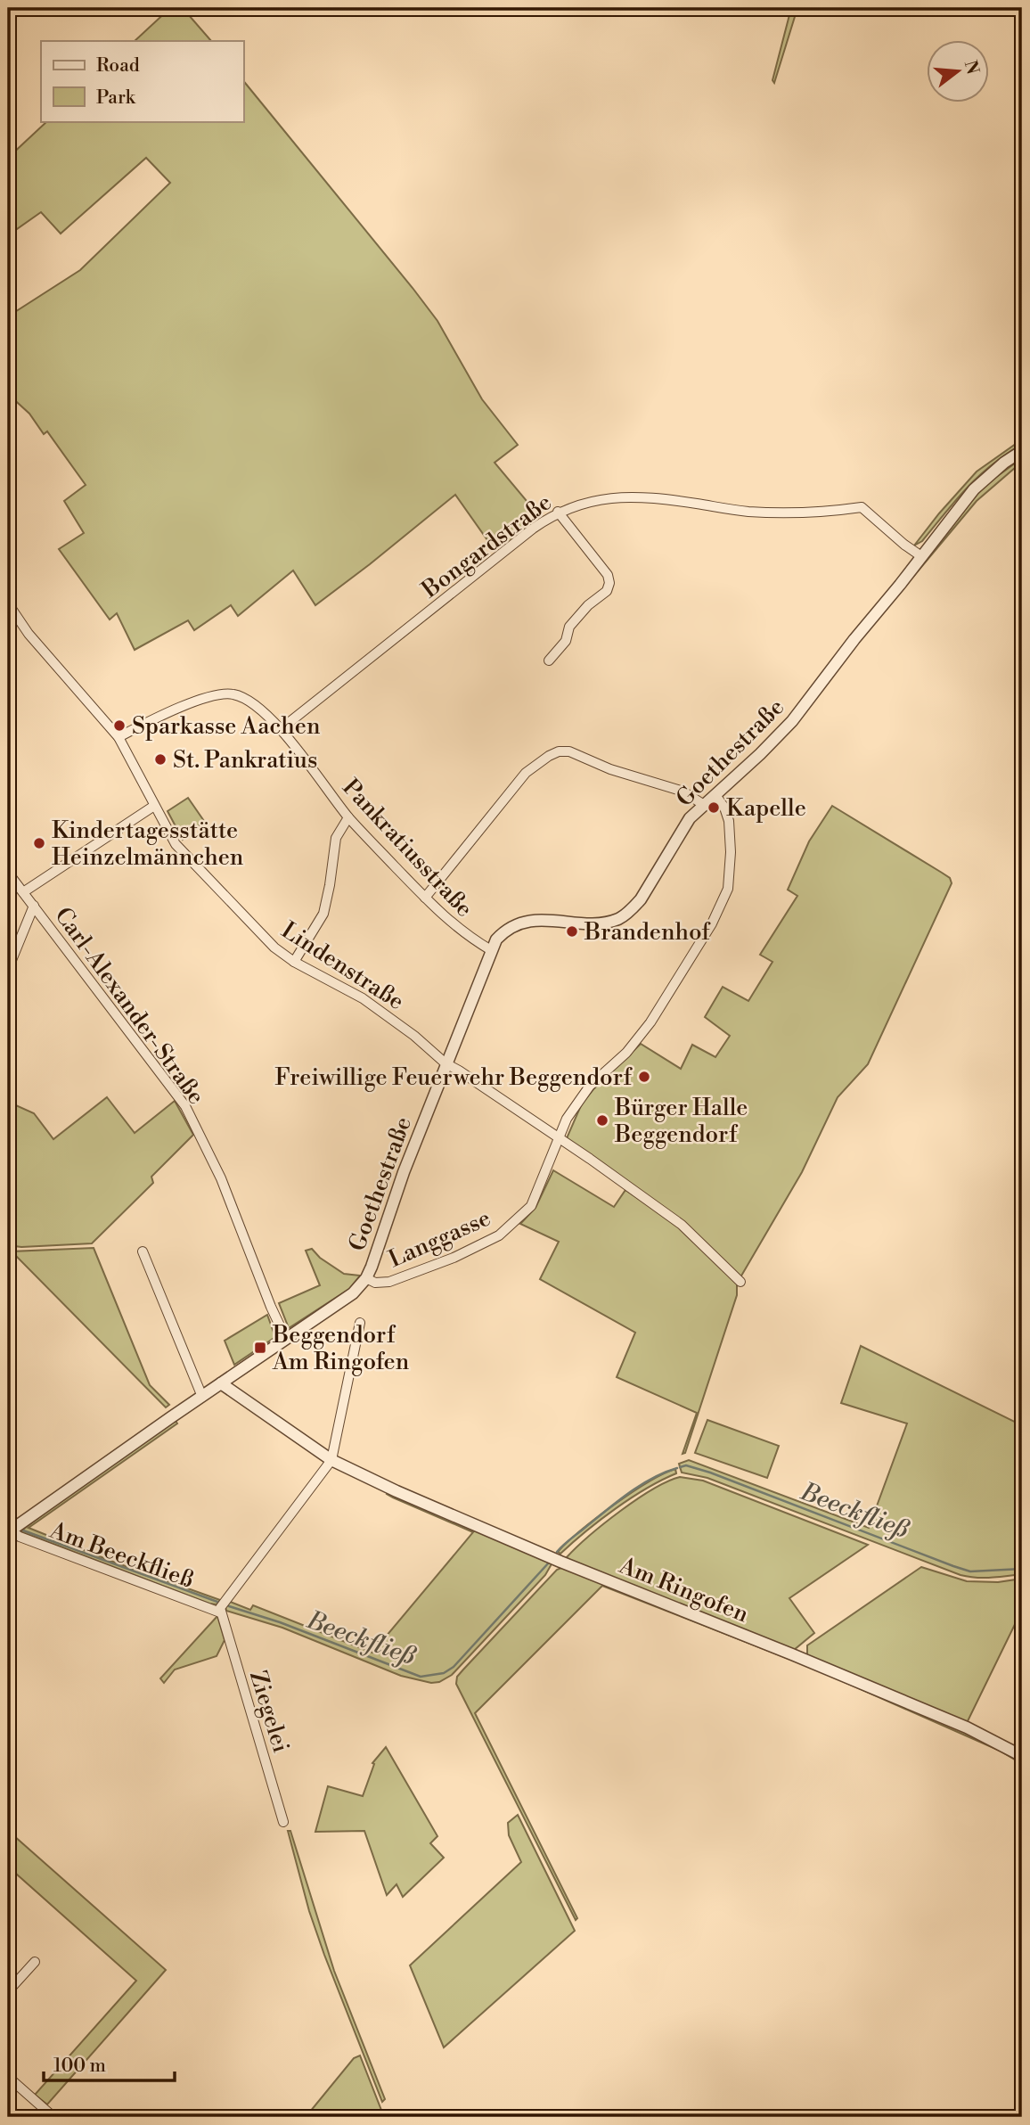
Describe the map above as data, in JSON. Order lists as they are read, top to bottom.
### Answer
{
  "streets": {
    "street": [
      "Bongardstraße",
      "Goethestraße",
      "Pankratiusstraße",
      "Lindenstraße",
      "Carl-Alexander-Straße",
      "Langgasse",
      "Am Beeckfließ",
      "Am Ringofen",
      "Ziegelei"
    ]
  },
  "crossings": [
    ["Bongardstraße", "Goethestraße"],
    ["Bongardstraße", "Pankratiusstraße"],
    ["Goethestraße", "Pankratiusstraße"],
    ["Goethestraße", "Lindenstraße"],
    ["Goethestraße", "Carl-Alexander-Straße"],
    ["Goethestraße", "Langgasse"],
    ["Goethestraße", "Am Beeckfließ"],
    ["Goethestraße", "Am Ringofen"],
    ["Pankratiusstraße", "Lindenstraße"],
    ["Lindenstraße", "Langgasse"],
    ["Am Beeckfließ", "Ziegelei"]
  ],
  "water": ["Beeckfließ"],
  "places": {
    "other": [
      "Sparkasse Aachen",
      "St. Pankratius",
      "Kapelle",
      "Kindertagesstätte Heinzelmännchen",
      "Brandenhof",
      "Freiwillige Feuerwehr Beggendorf",
      "Bürger Halle Beggendorf"
    ],
    "transit": ["Beggendorf Am Ringofen"]
  },
  "legend": ["Road", "Park"],
  "scale_bar": "100 m",
  "north": "right"
}
